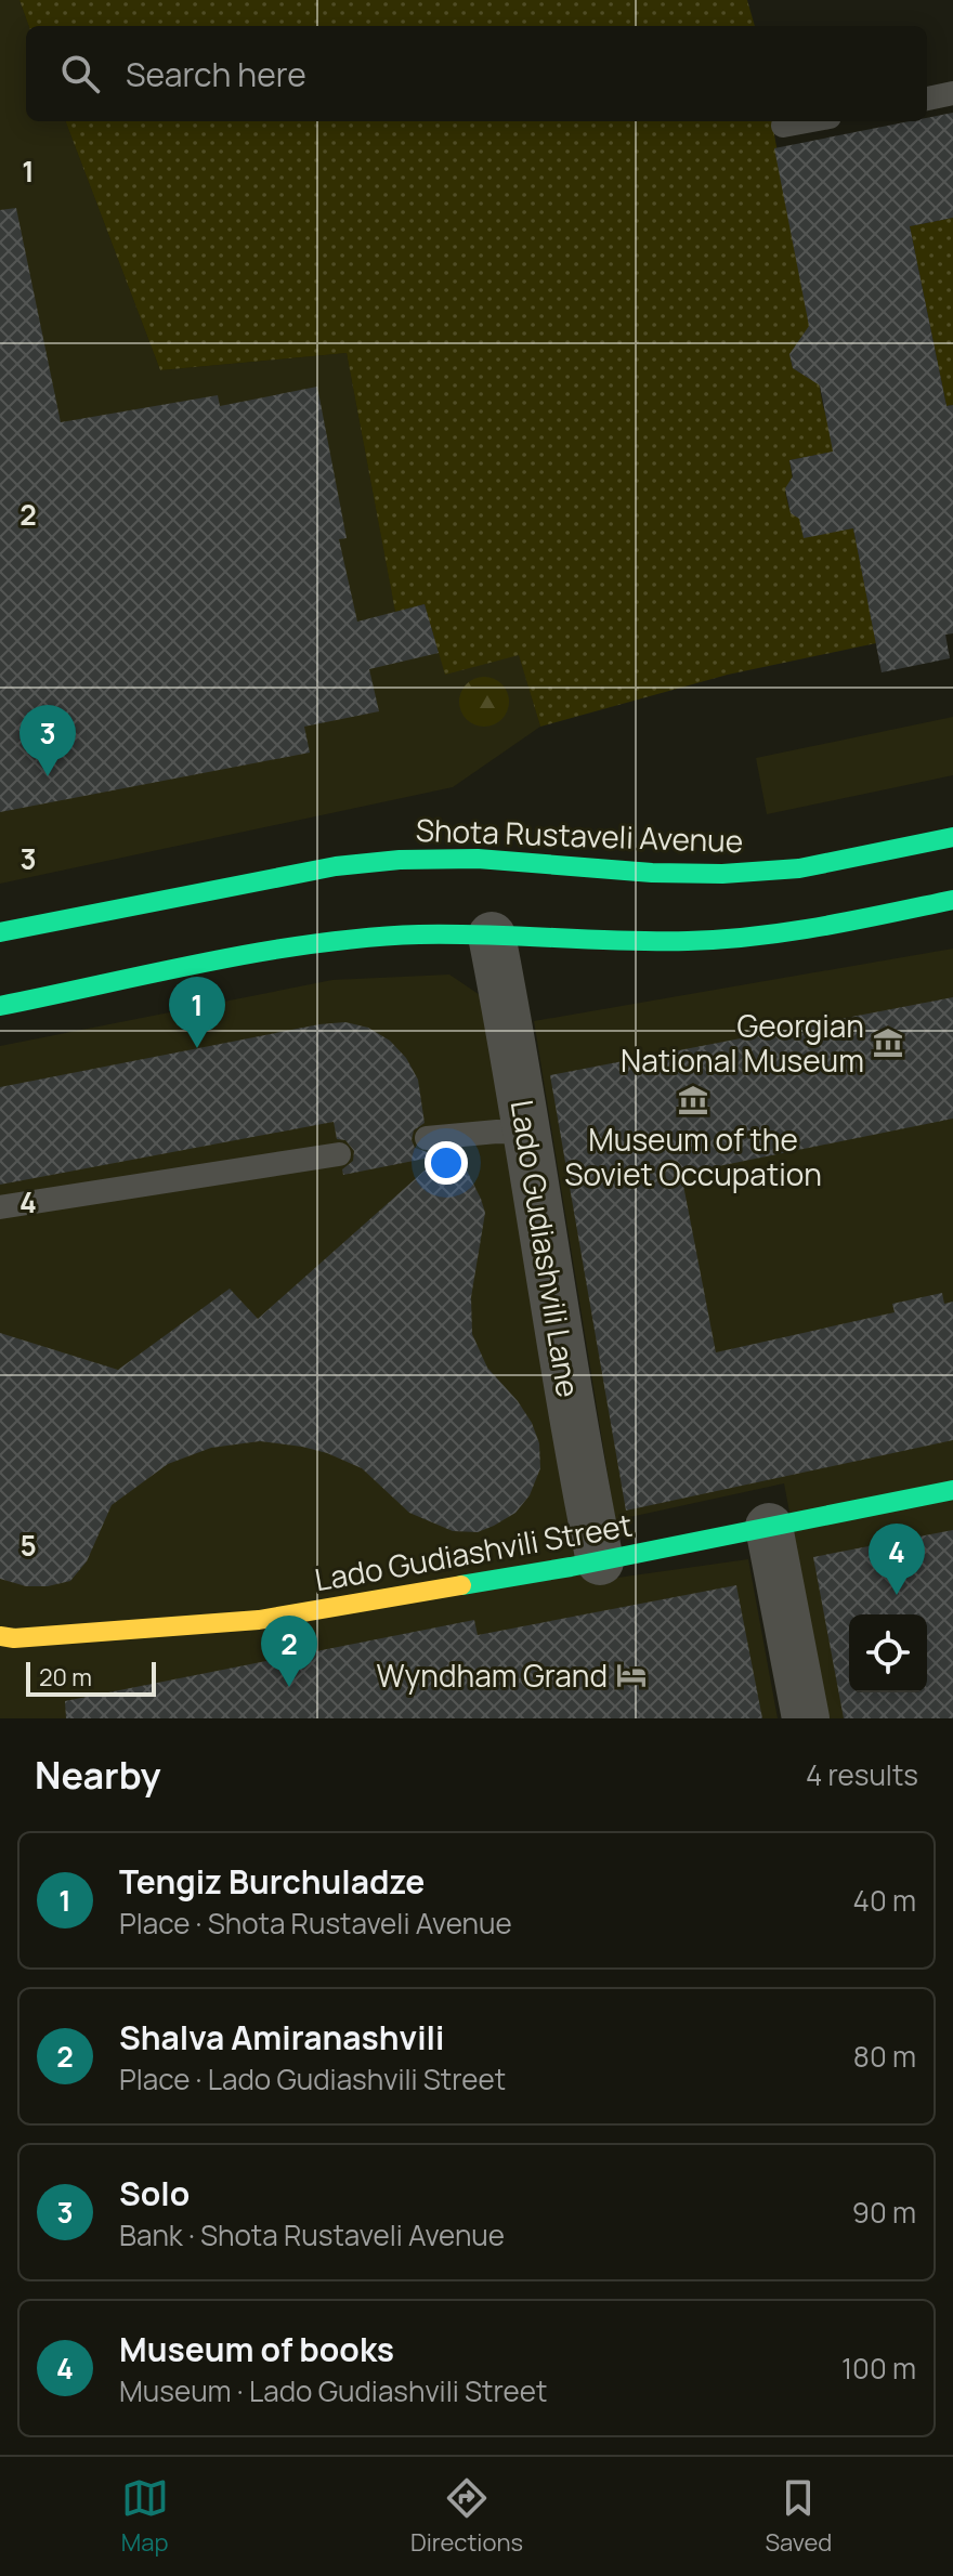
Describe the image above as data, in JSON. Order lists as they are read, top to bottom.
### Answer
{
  "streets": {
    "main road": ["Shota Rustaveli Avenue", "Lado Gudiashvili Street"],
    "street": ["Lado Gudiashvili Lane"]
  },
  "crossings": [
    ["Lado Gudiashvili Lane", "Lado Gudiashvili Street"]
  ],
  "places": {
    "museum": ["Georgian National Museum", "Museum of the Soviet Occupation"],
    "hotel": ["Wyndham Grand"]
  },
  "scale_bar": "20 m",
  "page": {
    "search": "Search here",
    "pins": [
      "3",
      "1",
      "4",
      "2"
    ],
    "scale": "20 m",
    "heading": ["Nearby", "4 results"],
    "list": [
      {
        "mark": "1",
        "name": "Tengiz Burchuladze",
        "note": "Place · Shota Rustaveli Avenue",
        "value": "40 m"
      },
      {
        "mark": "2",
        "name": "Shalva Amiranashvili",
        "note": "Place · Lado Gudiashvili Street",
        "value": "80 m"
      },
      {
        "mark": "3",
        "name": "Solo",
        "note": "Bank · Shota Rustaveli Avenue",
        "value": "90 m"
      },
      {
        "mark": "4",
        "name": "Museum of books",
        "note": "Museum · Lado Gudiashvili Street",
        "value": "100 m"
      }
    ],
    "nav": ["Map", "Directions", "Saved"]
  },
  "grid": {
    "rows": [
      "1",
      "2",
      "3",
      "4",
      "5"
    ]
  }
}
